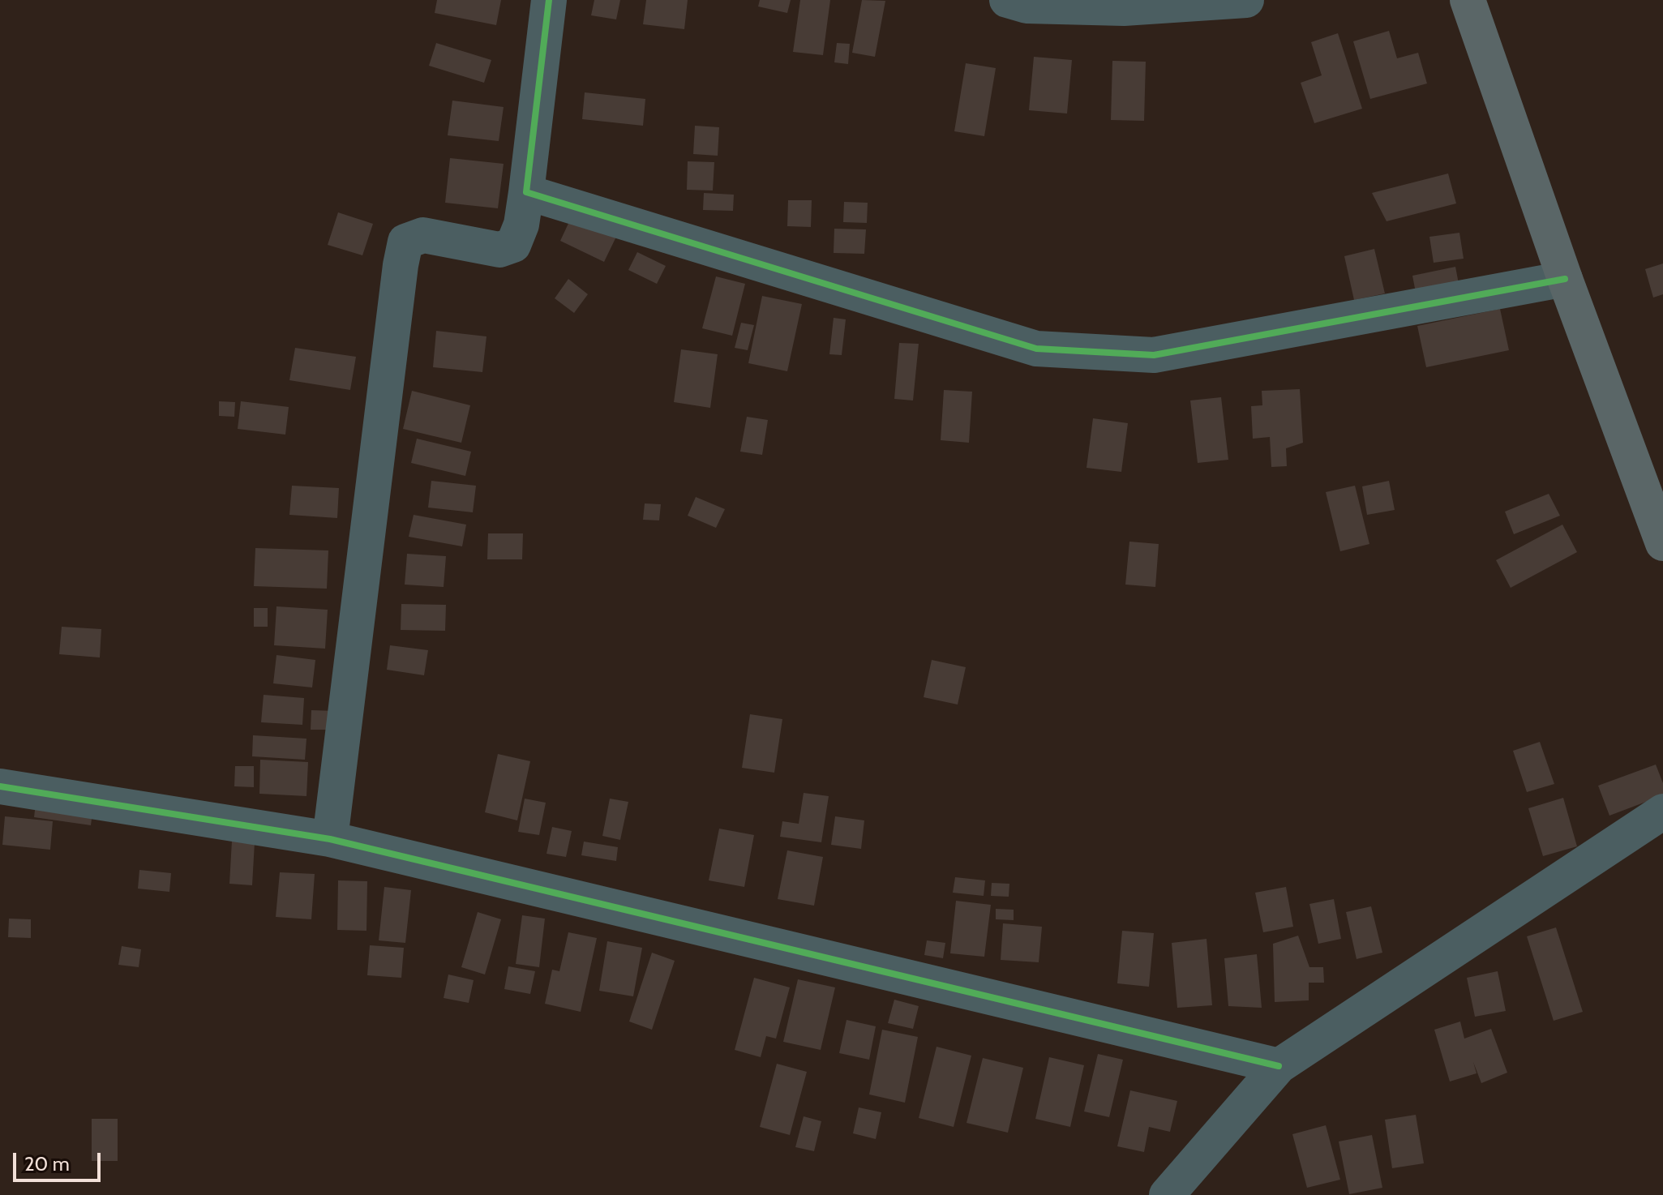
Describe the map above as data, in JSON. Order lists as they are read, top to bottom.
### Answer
{
  "scale_bar": "20 m"
}
